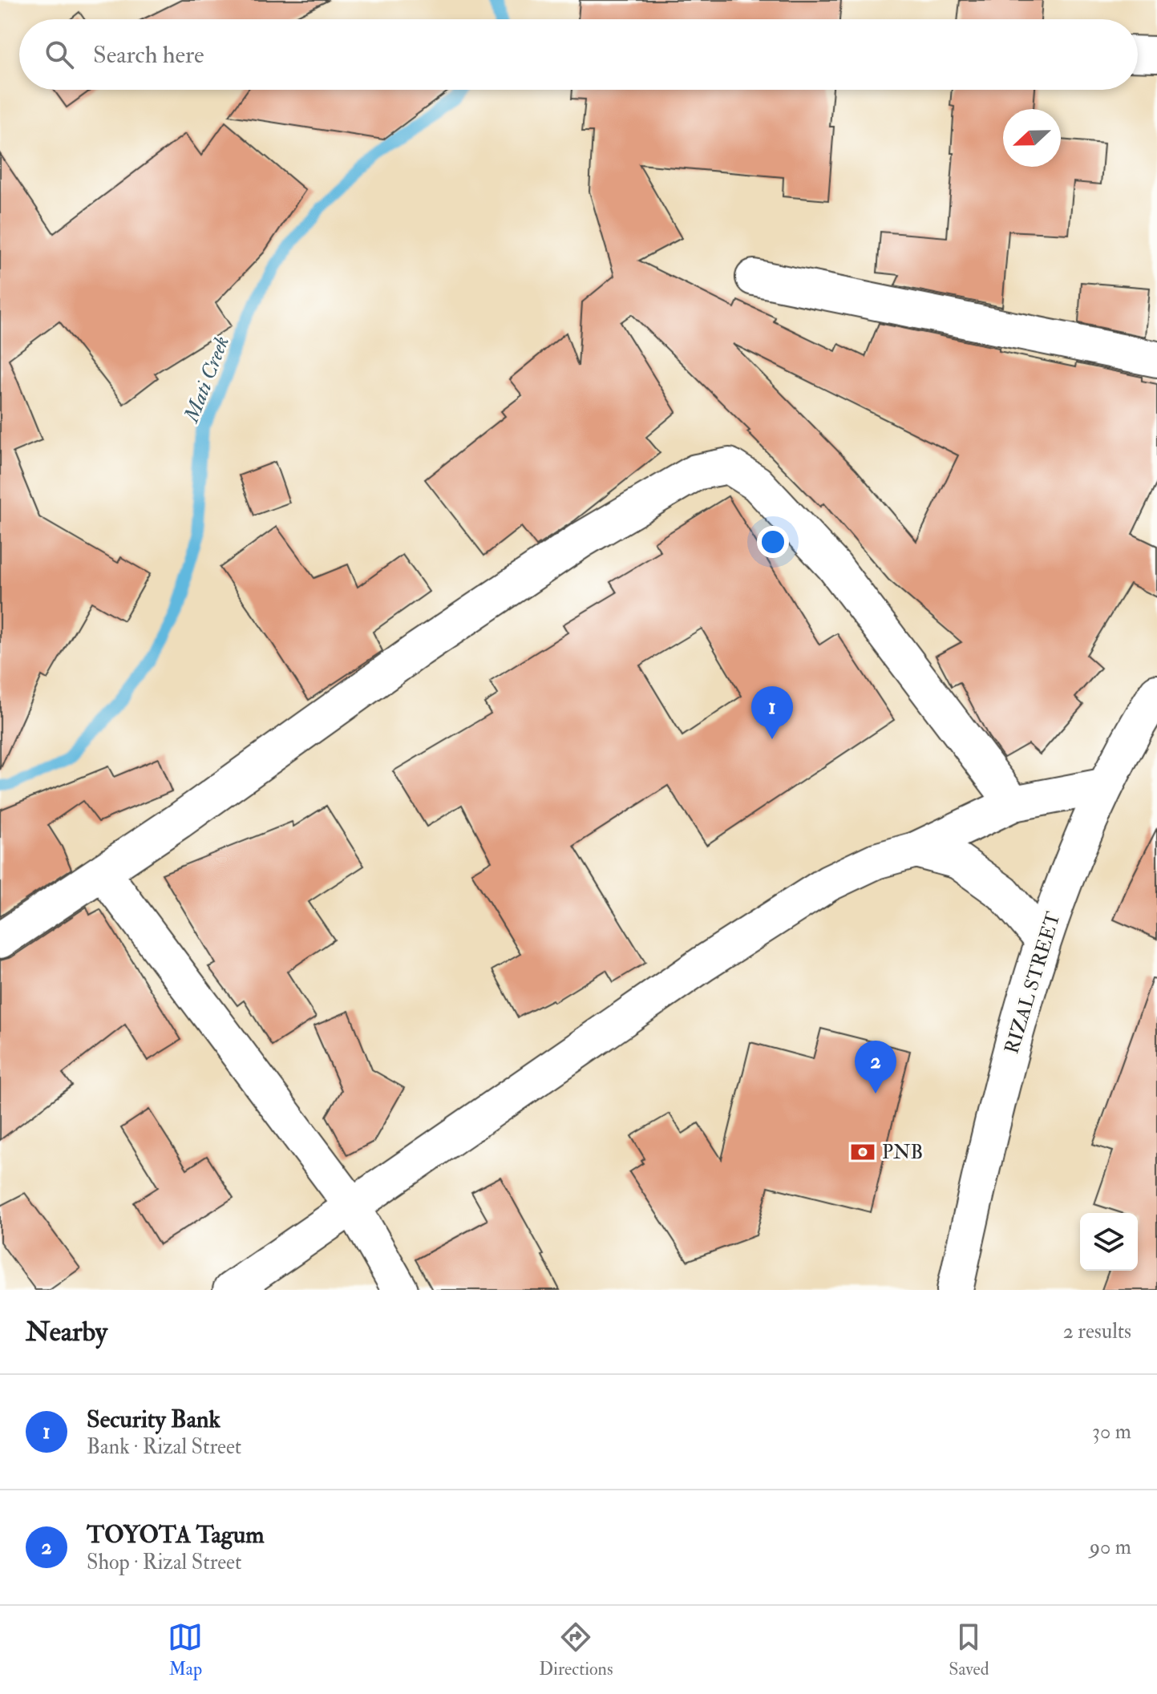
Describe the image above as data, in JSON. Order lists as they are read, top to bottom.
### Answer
{
  "streets": {
    "street": ["RIZAL STREET"]
  },
  "water": ["Mati Creek"],
  "places": {
    "bank": ["PNB"]
  },
  "north": "left",
  "page": {
    "search": "Search here",
    "pins": ["1", "2"],
    "heading": ["Nearby", "2 results"],
    "list": [
      {
        "mark": "1",
        "name": "Security Bank",
        "note": "Bank · Rizal Street",
        "value": "30 m"
      },
      {
        "mark": "2",
        "name": "TOYOTA Tagum",
        "note": "Shop · Rizal Street",
        "value": "90 m"
      }
    ],
    "nav": ["Map", "Directions", "Saved"]
  }
}
